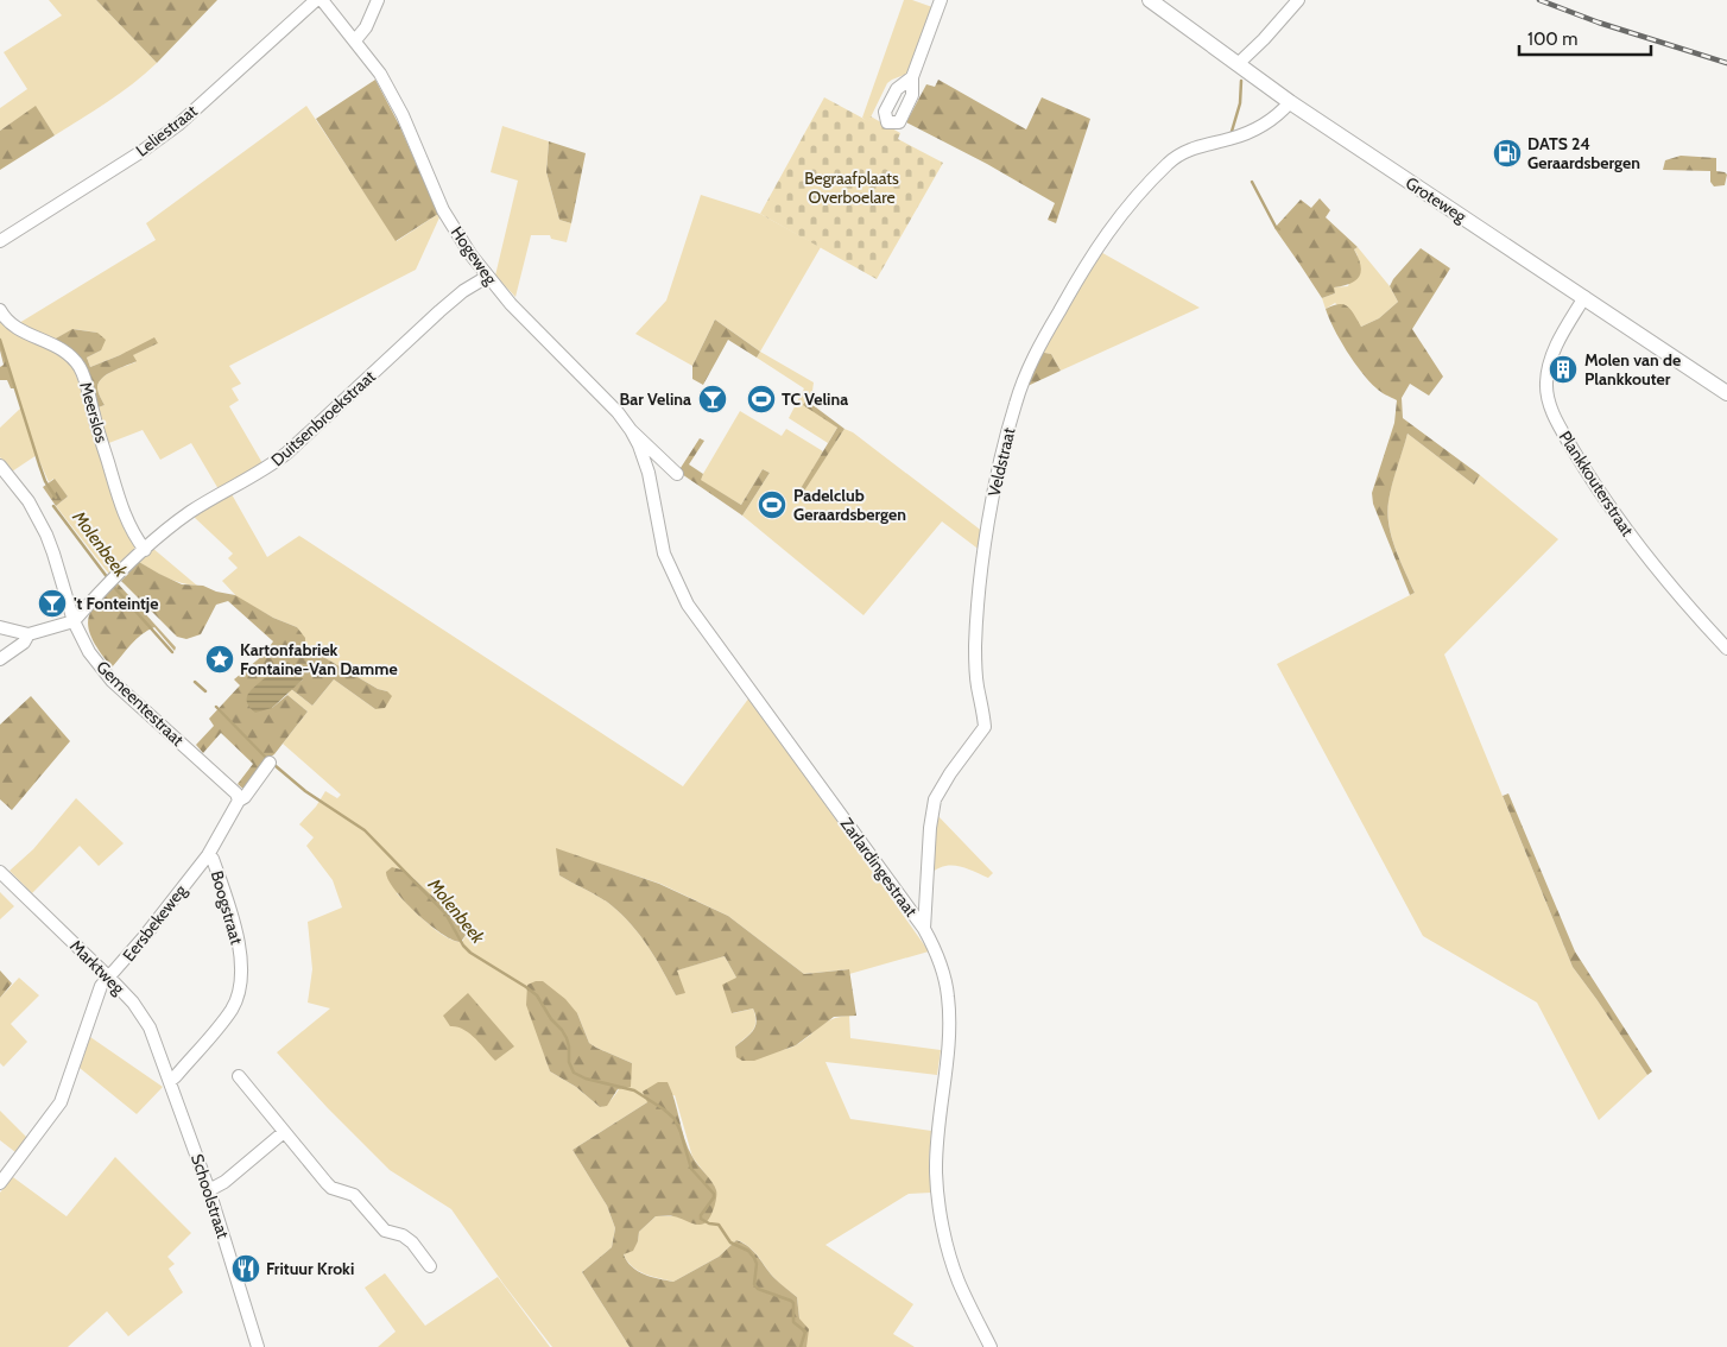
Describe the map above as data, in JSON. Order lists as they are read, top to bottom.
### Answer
{
  "streets": {
    "main road": ["Groteweg"],
    "street": [
      "Leliestraat",
      "Hogeweg",
      "Meerslos",
      "Duitsenbroekstraat",
      "Veldstraat",
      "Plankkouterstraat",
      "Gemeentestraat",
      "Zarlardingestraat",
      "Boogstraat",
      "Eersbekeweg",
      "Marktweg",
      "Schoolstraat"
    ]
  },
  "crossings": [
    ["Groteweg", "Veldstraat"],
    ["Groteweg", "Plankkouterstraat"],
    ["Hogeweg", "Duitsenbroekstraat"],
    ["Hogeweg", "Zarlardingestraat"],
    ["Meerslos", "Duitsenbroekstraat"],
    ["Duitsenbroekstraat", "Gemeentestraat"],
    ["Veldstraat", "Zarlardingestraat"],
    ["Gemeentestraat", "Eersbekeweg"],
    ["Boogstraat", "Eersbekeweg"],
    ["Boogstraat", "Marktweg"],
    ["Boogstraat", "Schoolstraat"],
    ["Eersbekeweg", "Marktweg"],
    ["Marktweg", "Schoolstraat"]
  ],
  "water": ["Molenbeek"],
  "parks": ["Begraafplaats Overboelare"],
  "places": {
    "fuel station": ["DATS 24 Geraardsbergen"],
    "building": ["Molen van de Plankkouter"],
    "bar": ["Bar Velina", "'t Fonteintje"],
    "sports": ["TC Velina", "Padelclub Geraardsbergen"],
    "place": ["Kartonfabriek Fontaine-Van Damme"],
    "restaurant": ["Frituur Kroki"]
  },
  "scale_bar": "100 m"
}
